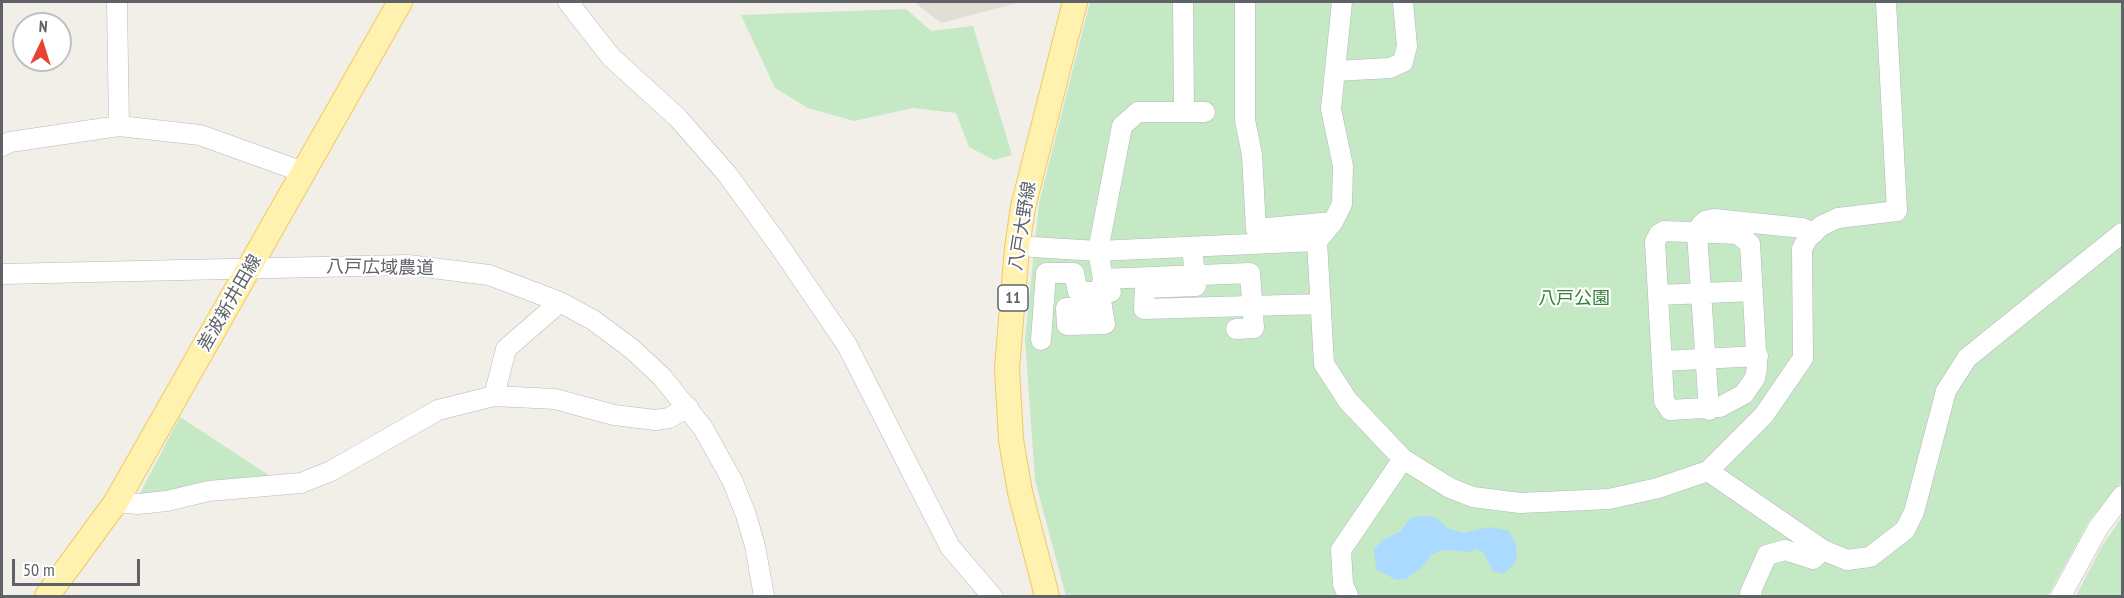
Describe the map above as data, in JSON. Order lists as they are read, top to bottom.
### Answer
{
  "streets": {
    "main road": ["八戸大野線", "11", "差波新井田線"],
    "street": ["八戸広域農道"]
  },
  "crossings": [
    ["八戸広域農道", "差波新井田線"]
  ],
  "parks": ["八戸公園"],
  "scale_bar": "50 m",
  "north": "top"
}
